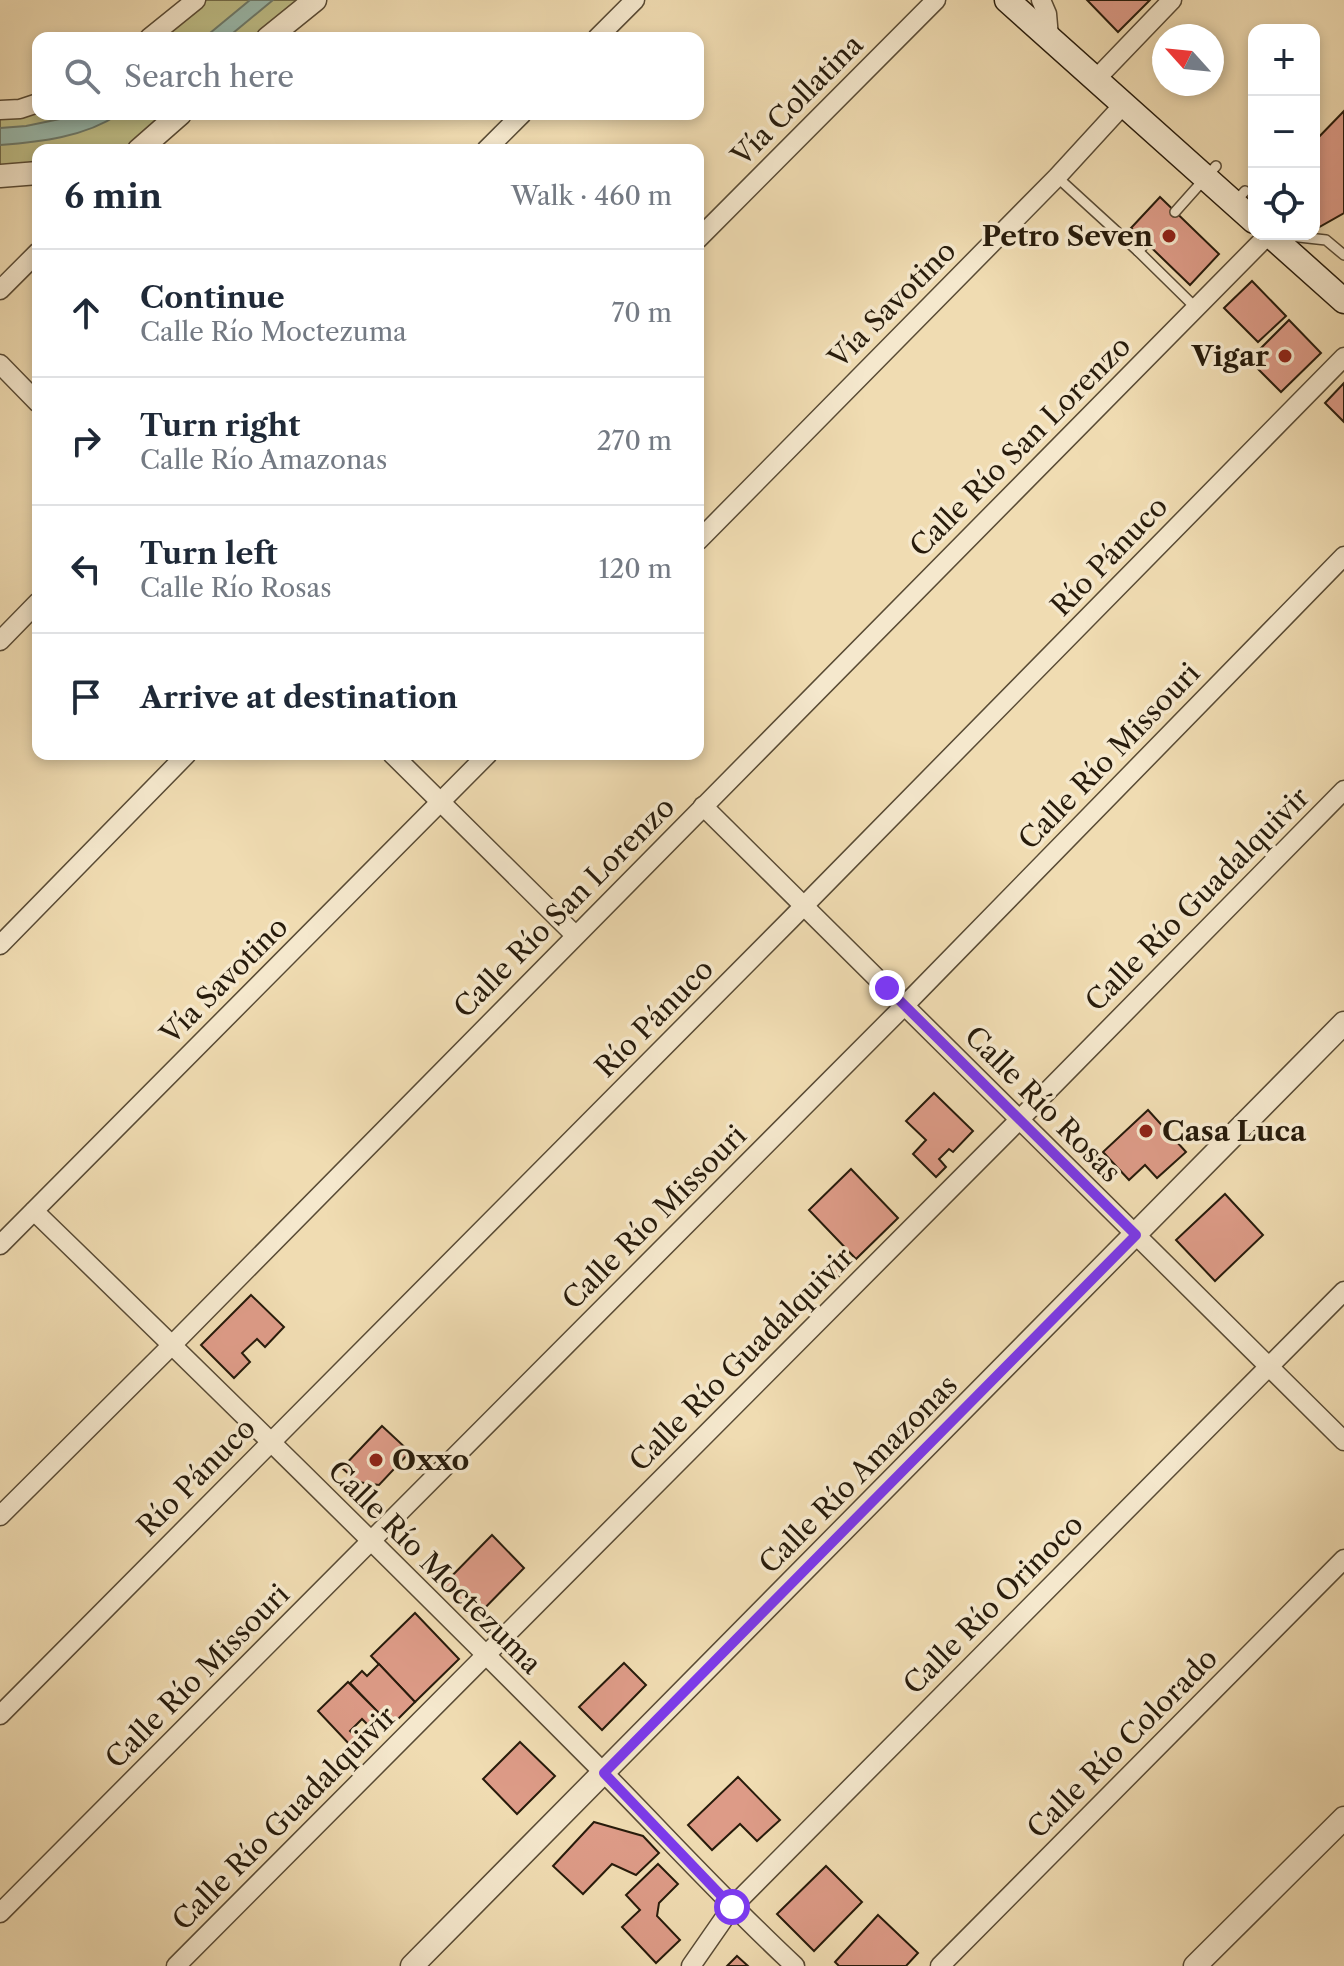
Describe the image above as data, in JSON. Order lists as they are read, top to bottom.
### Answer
{
  "streets": {
    "street": [
      "Vía Collatina",
      "Vía Savotino",
      "Calle Río San Lorenzo",
      "Río Pánuco",
      "Calle Río Missouri",
      "Calle Río Guadalquivir",
      "Calle Río Rosas",
      "Calle Río Amazonas",
      "Calle Río Moctezuma",
      "Calle Río Orinoco",
      "Calle Río Colorado"
    ]
  },
  "crossings": [
    ["Vía Savotino", "Calle Río Moctezuma"],
    ["Calle Río San Lorenzo", "Calle Río Rosas"],
    ["Calle Río San Lorenzo", "Calle Río Moctezuma"],
    ["Río Pánuco", "Calle Río Rosas"],
    ["Río Pánuco", "Calle Río Moctezuma"],
    ["Calle Río Missouri", "Calle Río Rosas"],
    ["Calle Río Missouri", "Calle Río Moctezuma"],
    ["Calle Río Guadalquivir", "Calle Río Rosas"],
    ["Calle Río Guadalquivir", "Calle Río Moctezuma"],
    ["Calle Río Rosas", "Calle Río Amazonas"],
    ["Calle Río Rosas", "Calle Río Orinoco"],
    ["Calle Río Amazonas", "Calle Río Moctezuma"],
    ["Calle Río Moctezuma", "Calle Río Orinoco"]
  ],
  "places": [
    "Petro Seven",
    "Vigar",
    "Casa Luca",
    "Oxxo"
  ],
  "north": "top left",
  "page": {
    "map_buttons": ["+", "−"],
    "search": "Search here",
    "heading": ["6 min", "Walk · 460 m"],
    "list": [
      ["Continue", "Calle Río Moctezuma", "70 m"],
      ["Turn right", "Calle Río Amazonas", "270 m"],
      ["Turn left", "Calle Río Rosas", "120 m"],
      "Arrive at destination"
    ]
  }
}
